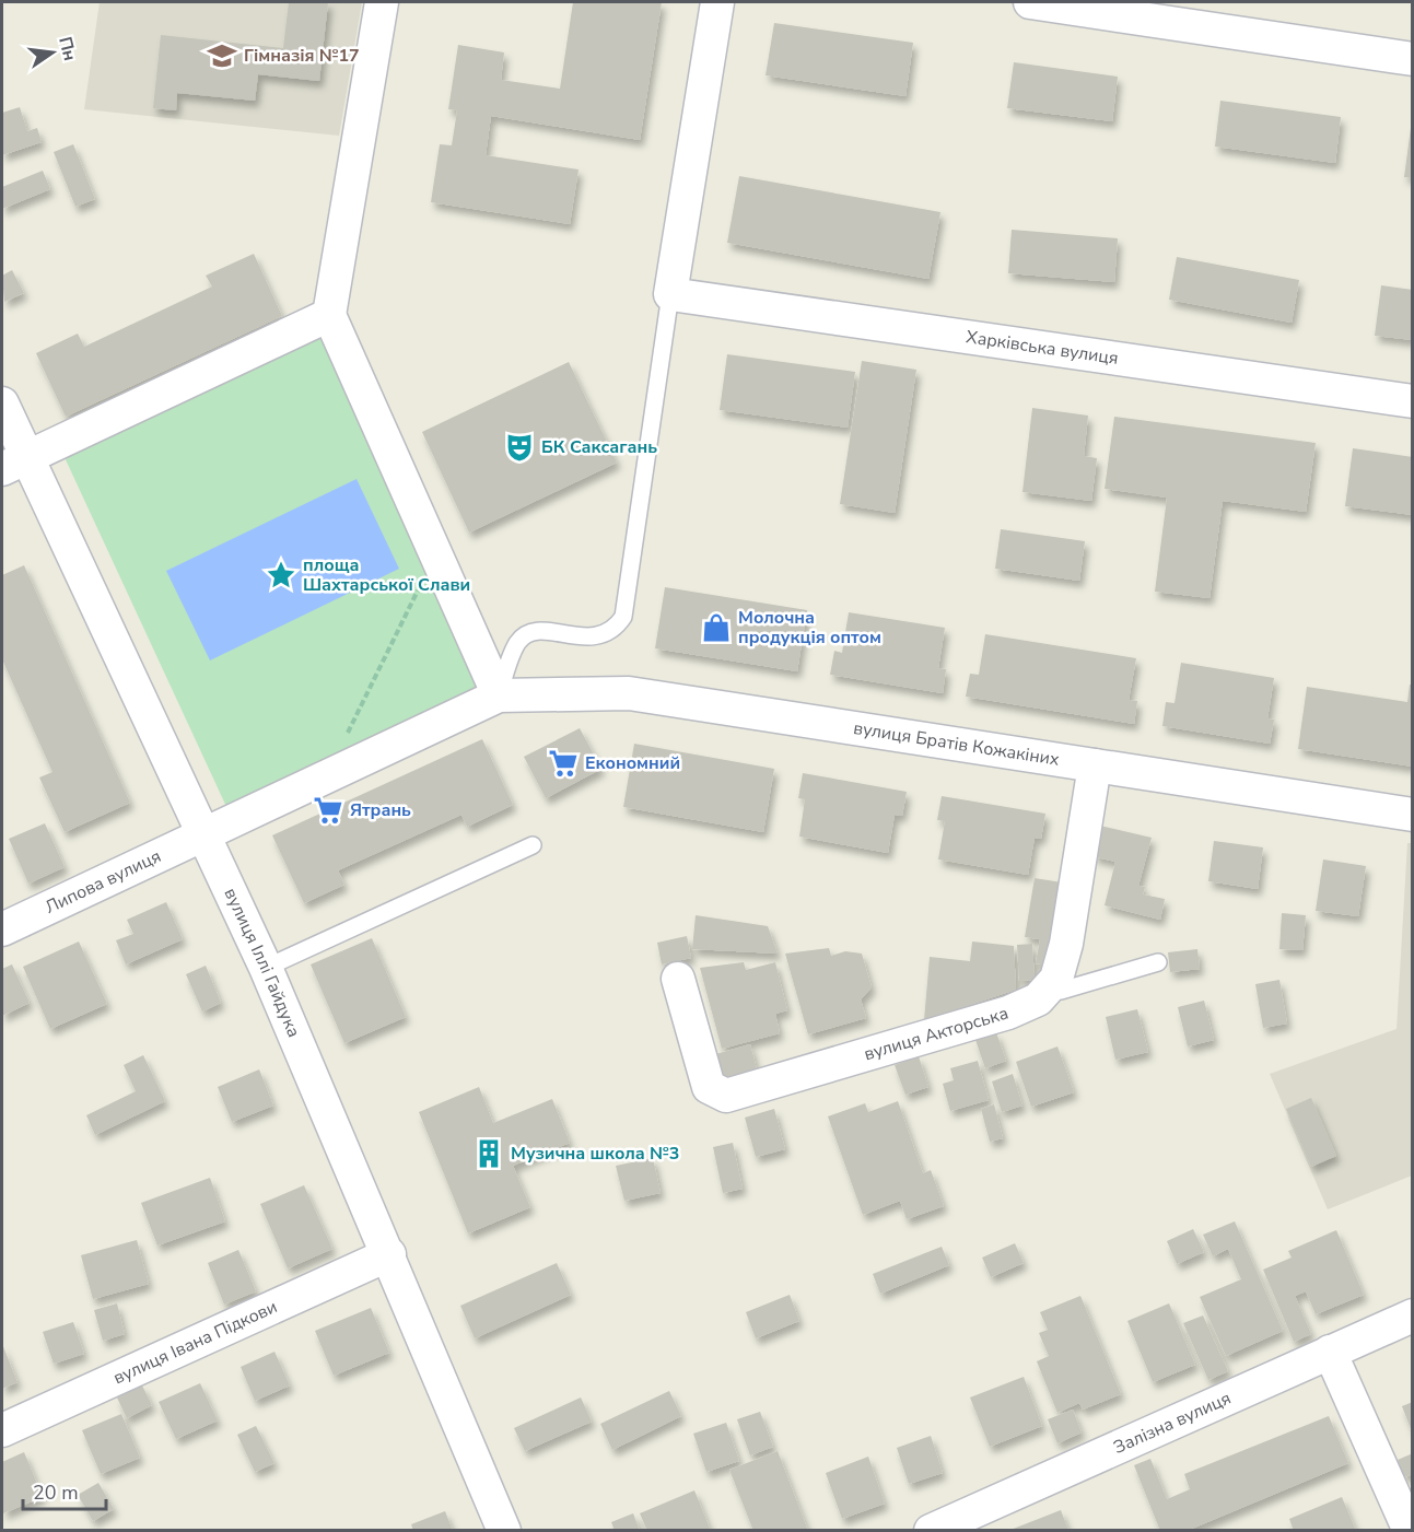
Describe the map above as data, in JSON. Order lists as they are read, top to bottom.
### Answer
{
  "streets": {
    "street": [
      "Харківська вулиця",
      "вулиця Братів Кожакіних",
      "Липова вулиця",
      "вулиця Іллі Гайдука",
      "вулиця Акторська",
      "вулиця Івана Підкови",
      "Залізна вулиця"
    ]
  },
  "crossings": [
    ["вулиця Братів Кожакіних", "вулиця Акторська"],
    ["Липова вулиця", "вулиця Іллі Гайдука"],
    ["вулиця Іллі Гайдука", "вулиця Івана Підкови"]
  ],
  "places": {
    "school or university": ["Гімназія №17"],
    "theatre": ["БК Саксагань"],
    "place": ["площа Шахтарської Слави"],
    "shop": ["Молочна продукція оптом"],
    "supermarket": ["Економний", "Ятрань"],
    "building": ["Музична школа №3"]
  },
  "scale_bar": "20 m",
  "north": "right"
}
